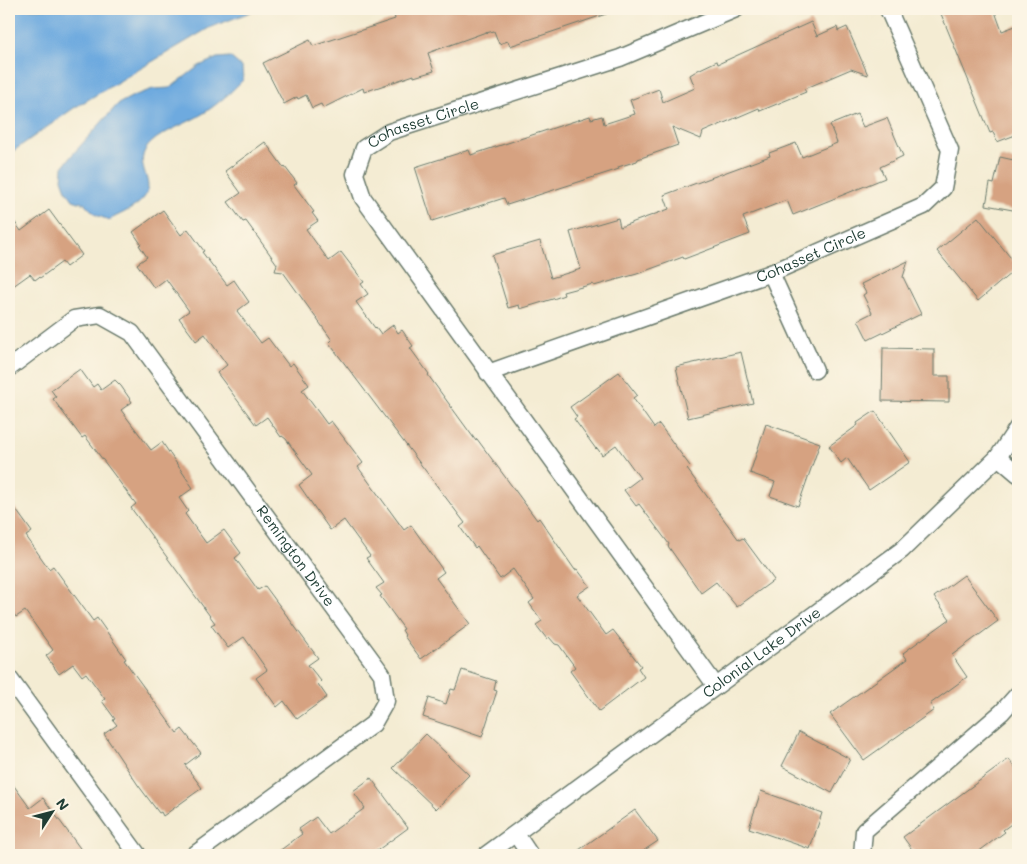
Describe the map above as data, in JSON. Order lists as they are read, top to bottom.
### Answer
{
  "streets": {
    "street": ["Cohasset Circle", "Remington Drive", "Colonial Lake Drive"]
  },
  "crossings": [
    ["Cohasset Circle", "Colonial Lake Drive"]
  ],
  "north": "top right"
}
